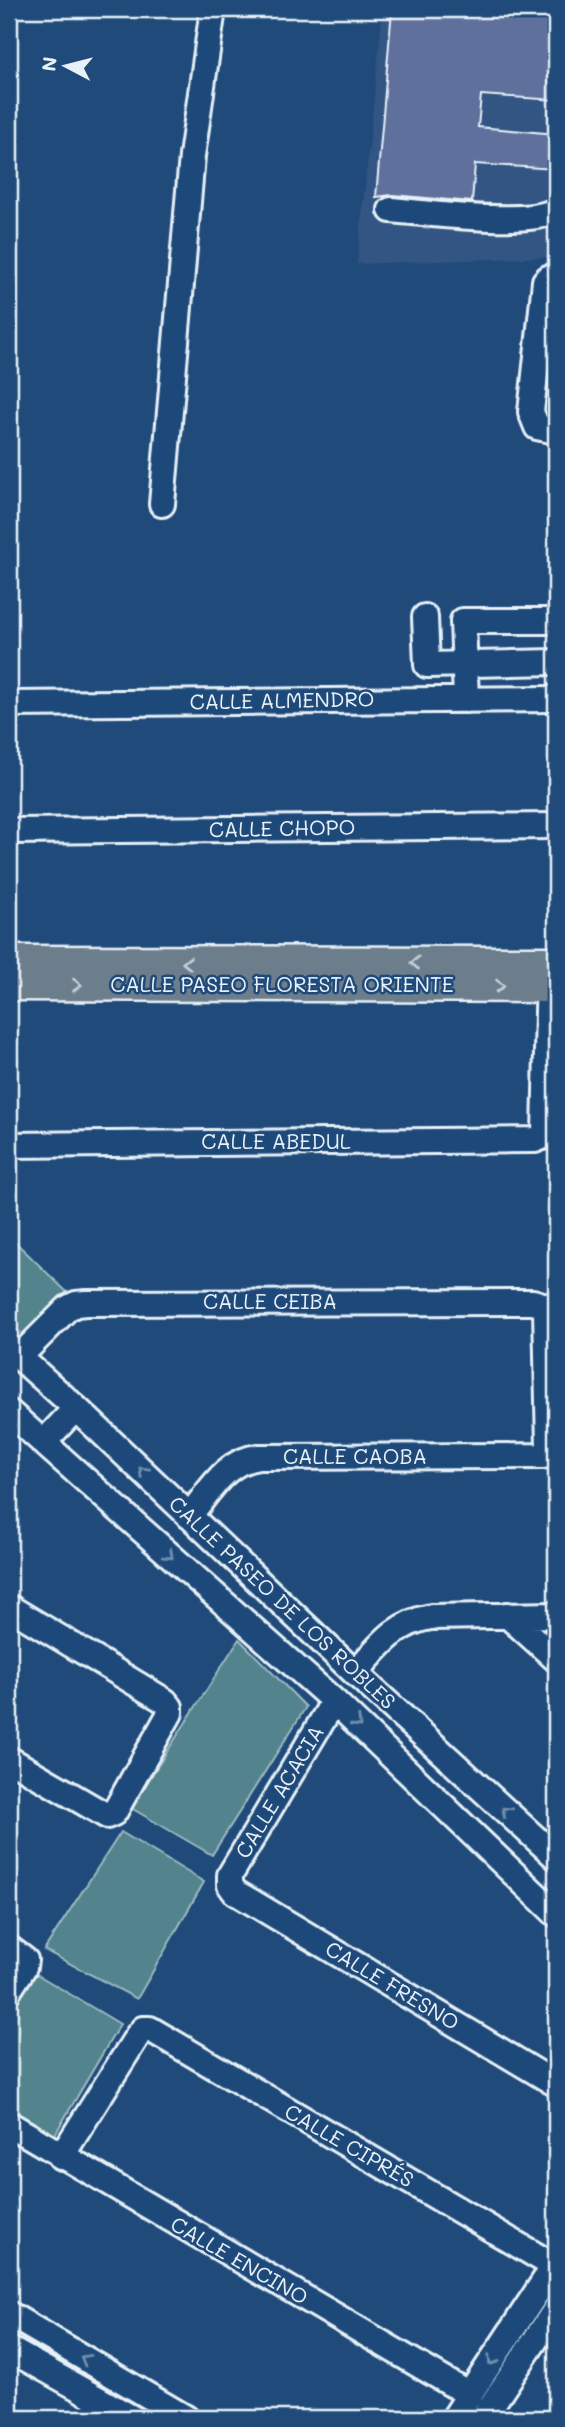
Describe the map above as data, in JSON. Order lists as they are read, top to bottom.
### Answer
{
  "streets": {
    "main road": ["CALLE PASEO FLORESTA ORIENTE"],
    "street": [
      "CALLE ALMENDRO",
      "CALLE CHOPO",
      "CALLE ABEDUL",
      "CALLE CEIBA",
      "CALLE CAOBA",
      "CALLE PASEO DE LOS ROBLES",
      "CALLE ACACIA",
      "CALLE FRESNO",
      "CALLE CIPRÉS",
      "CALLE ENCINO"
    ]
  },
  "crossings": [
    ["CALLE PASEO FLORESTA ORIENTE", "CALLE ABEDUL"],
    ["CALLE CEIBA", "CALLE CAOBA"],
    ["CALLE CEIBA", "CALLE PASEO DE LOS ROBLES"],
    ["CALLE CAOBA", "CALLE PASEO DE LOS ROBLES"],
    ["CALLE PASEO DE LOS ROBLES", "CALLE ACACIA"],
    ["CALLE ACACIA", "CALLE FRESNO"],
    ["CALLE CIPRÉS", "CALLE ENCINO"]
  ],
  "north": "left"
}
